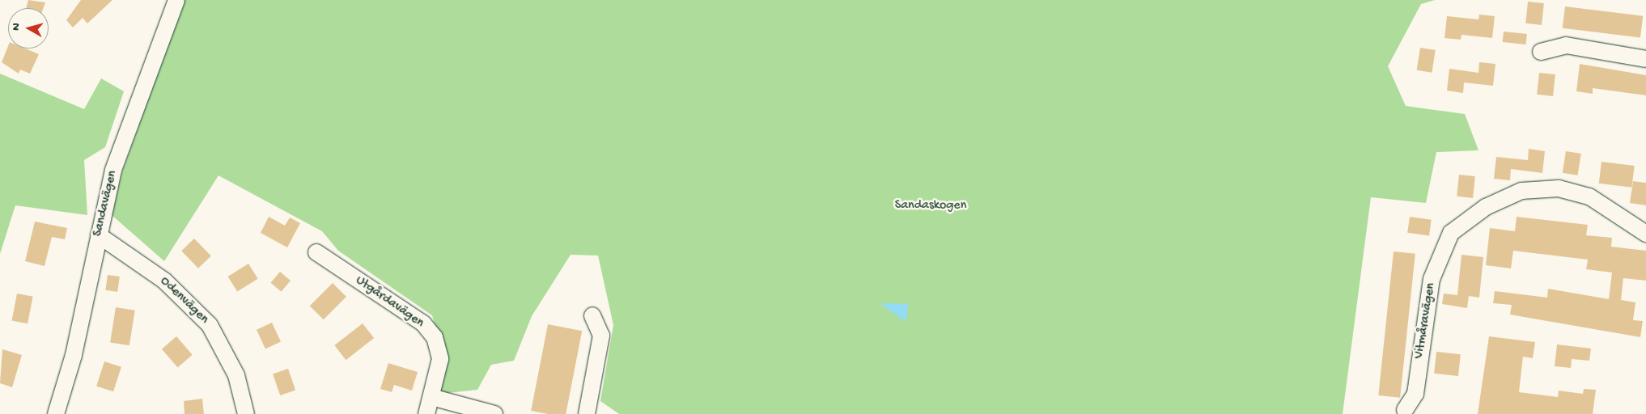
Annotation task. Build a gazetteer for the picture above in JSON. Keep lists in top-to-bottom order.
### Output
{
  "streets": {
    "street": [
      "Sandavägen",
      "Odenvägen",
      "Utgårdavägen",
      "Vitmåravägen"
    ]
  },
  "crossings": [
    ["Sandavägen", "Odenvägen"]
  ],
  "parks": ["Sandaskogen"],
  "north": "left"
}
